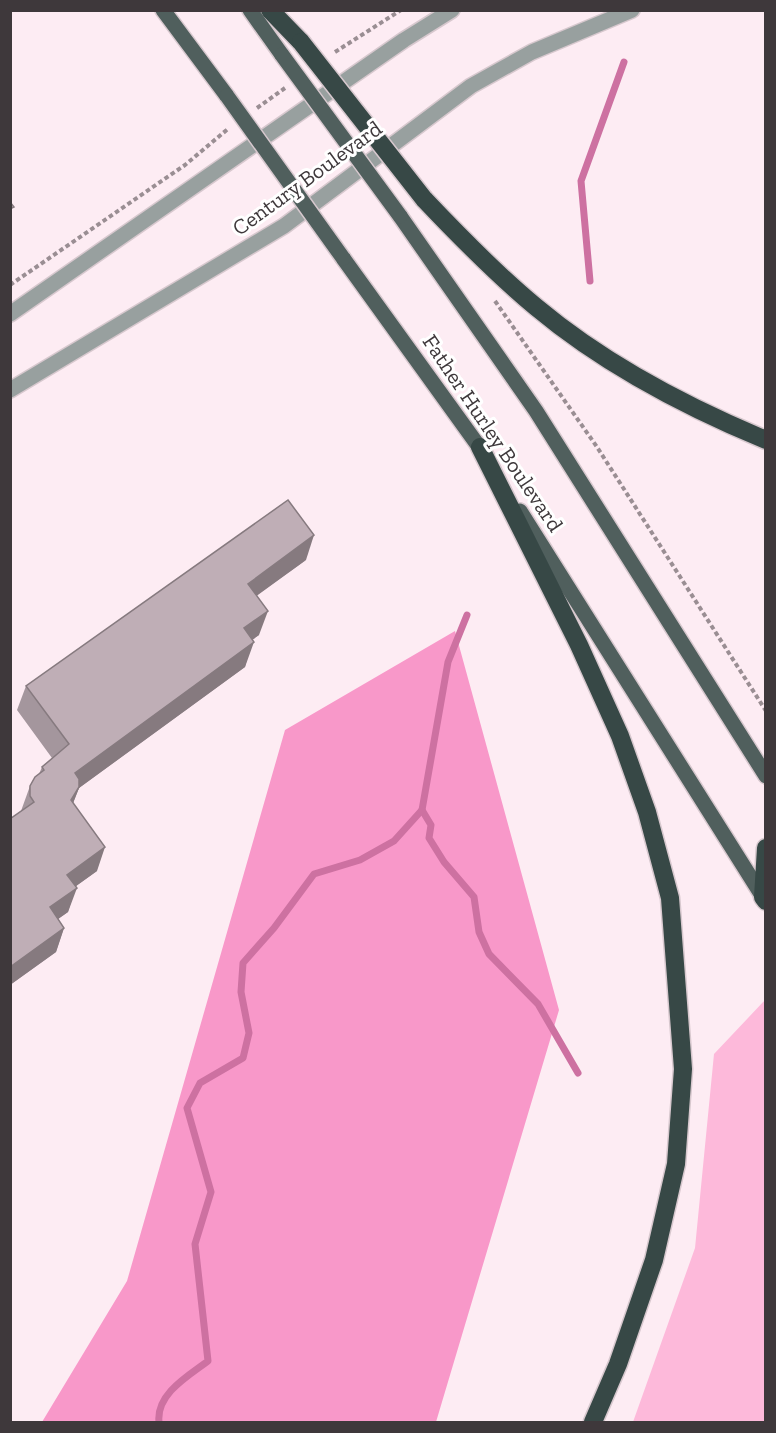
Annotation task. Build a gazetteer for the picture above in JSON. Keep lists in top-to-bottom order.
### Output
{
  "streets": {
    "main road": ["Father Hurley Boulevard"],
    "street": ["Century Boulevard"]
  }
}
